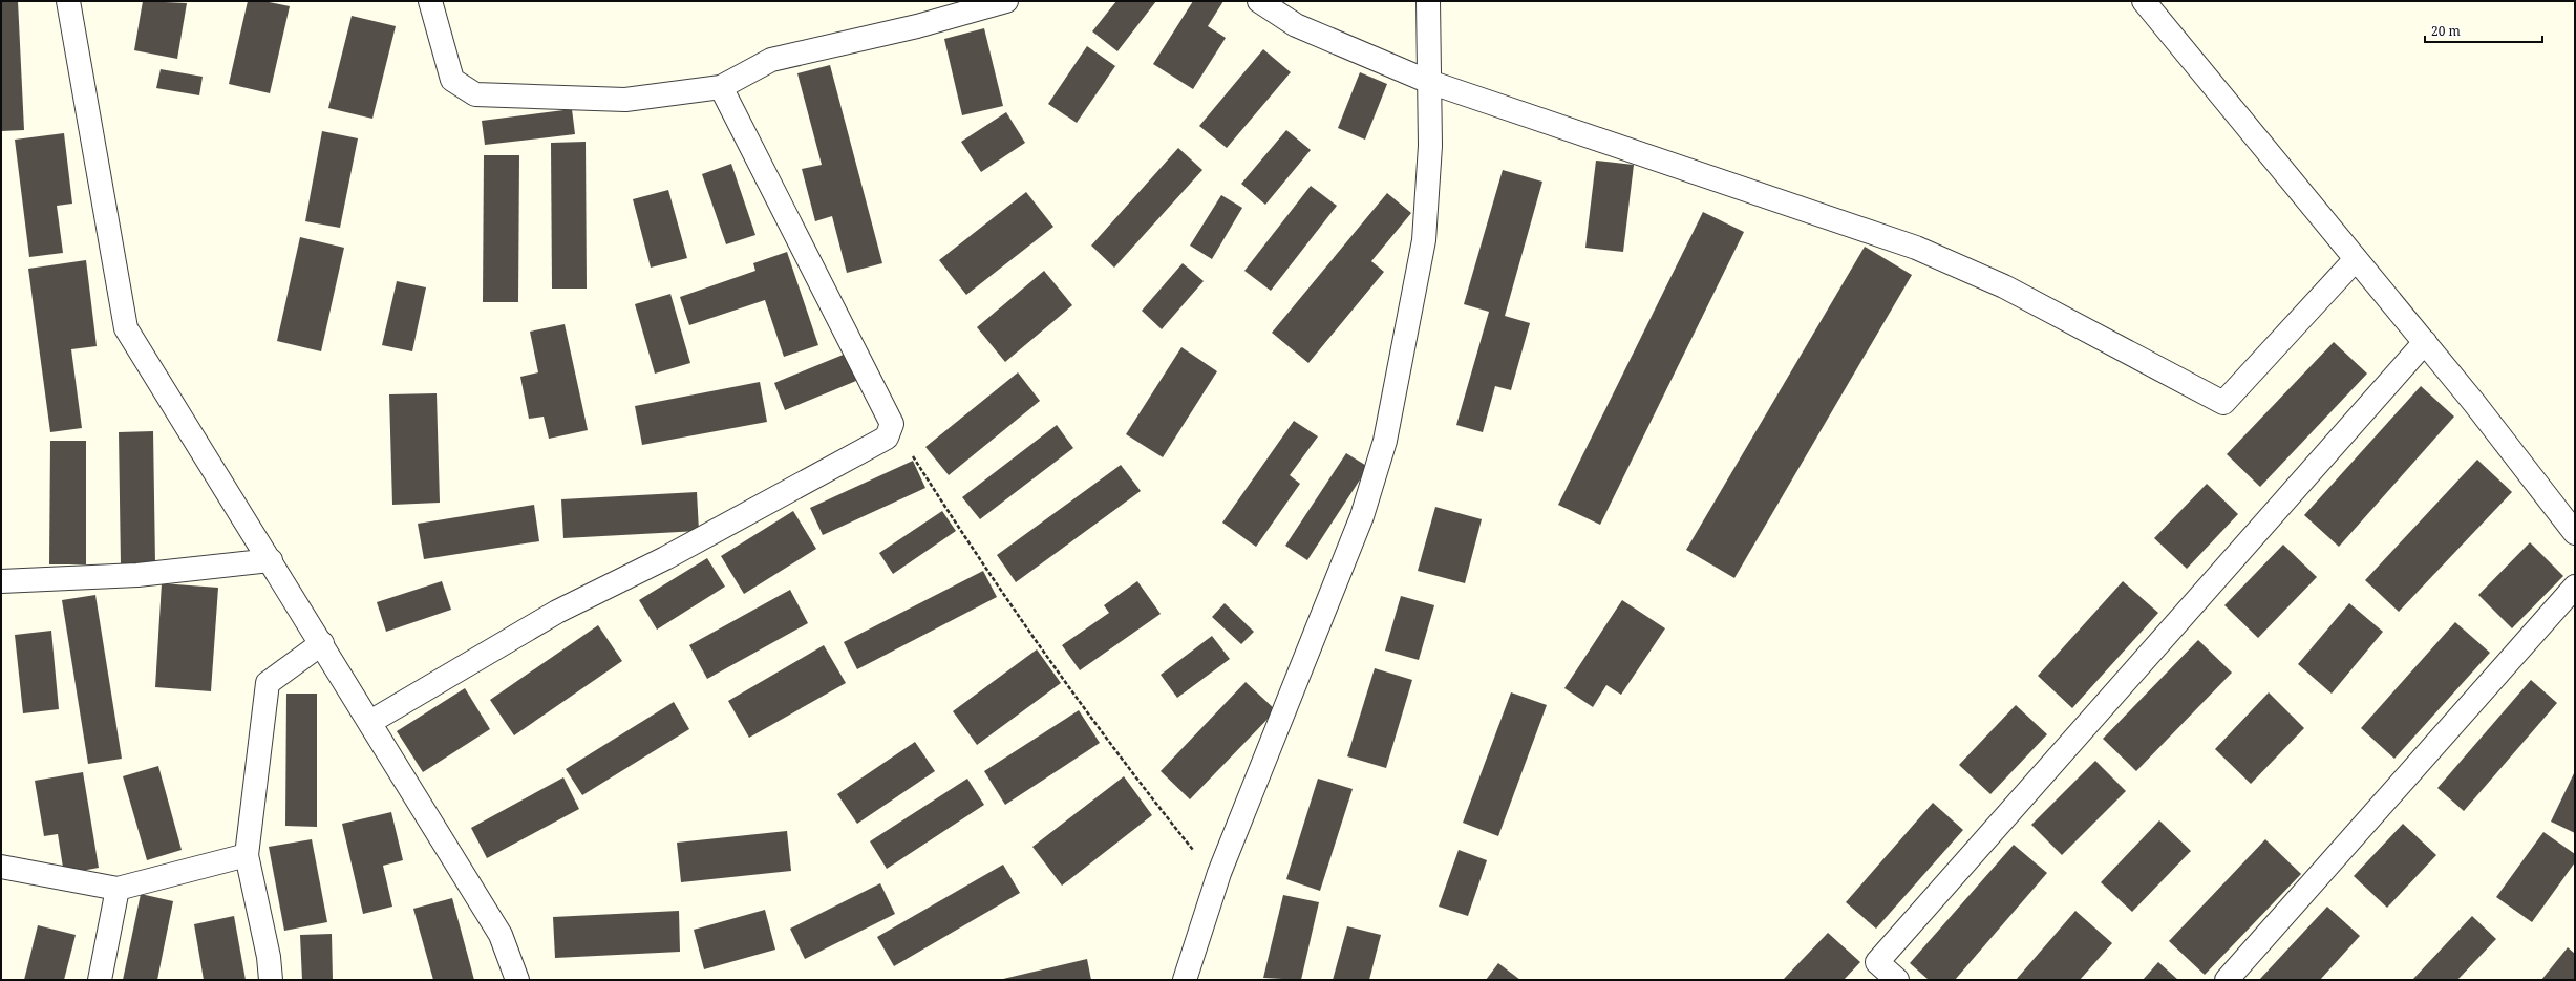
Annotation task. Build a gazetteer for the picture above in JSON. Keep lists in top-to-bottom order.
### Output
{
  "scale_bar": "20 m"
}
